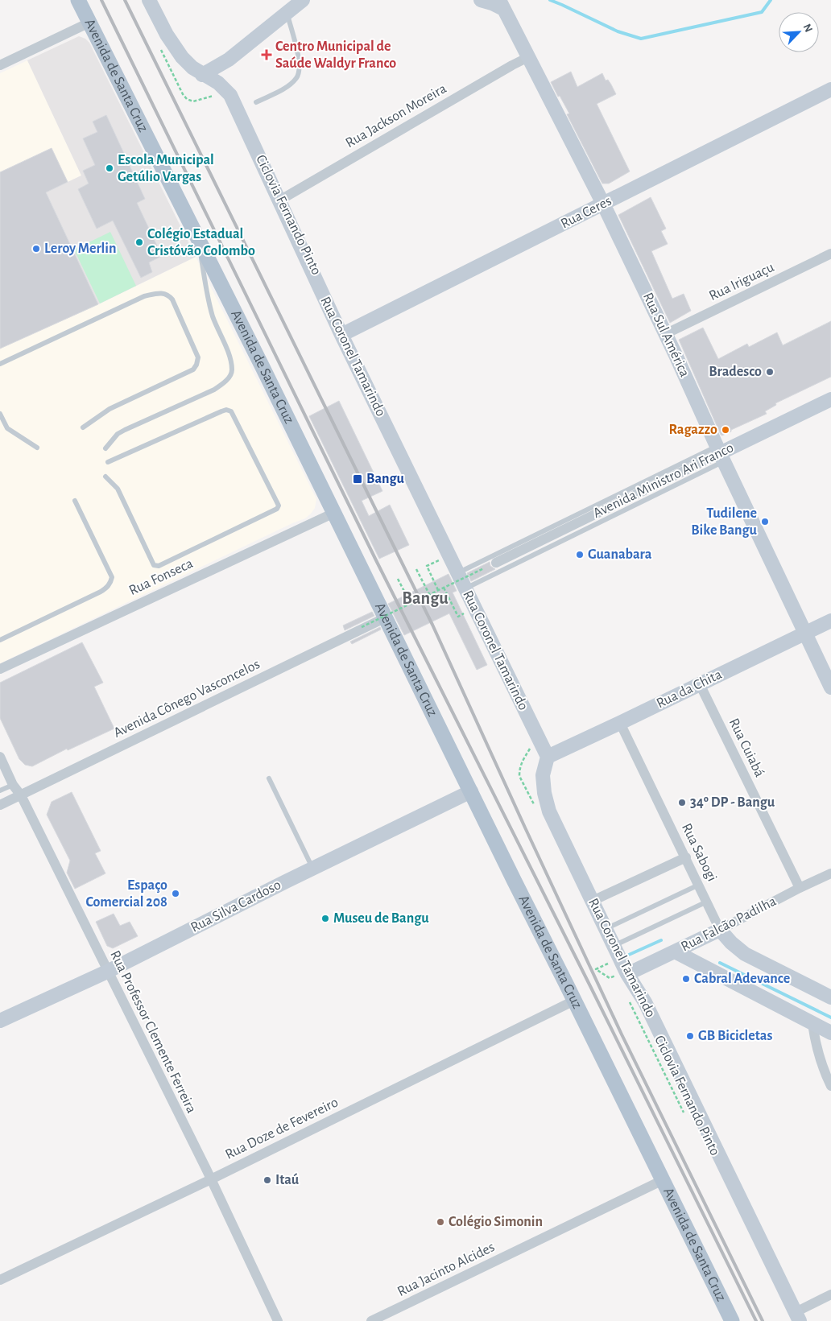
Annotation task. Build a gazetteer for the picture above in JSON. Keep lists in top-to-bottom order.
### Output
{
  "streets": {
    "main road": [
      "Avenida de Santa Cruz",
      "Rua Ceres",
      "Rua Sul América",
      "Rua Coronel Tamarindo",
      "Avenida Ministro Ari Franco",
      "Rua da Chita",
      "Rua Silva Cardoso",
      "Rua Falcão Padilha"
    ],
    "street": [
      "Rua Jackson Moreira",
      "Rua Iriguaçu",
      "Rua Fonseca",
      "Avenida Cônego Vasconcelos",
      "Rua Cuiabá",
      "Rua Sabogi",
      "Rua Professor Clemente Ferreira",
      "Rua Doze de Fevereiro",
      "Rua Jacinto Alcides"
    ],
    "path": ["Ciclovia Fernando Pinto"]
  },
  "crossings": [
    ["Avenida de Santa Cruz", "Rua Fonseca"],
    ["Avenida de Santa Cruz", "Avenida Cônego Vasconcelos"],
    ["Avenida de Santa Cruz", "Rua Silva Cardoso"],
    ["Avenida de Santa Cruz", "Rua Doze de Fevereiro"],
    ["Avenida de Santa Cruz", "Rua Jacinto Alcides"],
    ["Rua Jackson Moreira", "Rua Sul América"],
    ["Rua Jackson Moreira", "Rua Coronel Tamarindo"],
    ["Rua Ceres", "Rua Sul América"],
    ["Rua Ceres", "Rua Coronel Tamarindo"],
    ["Rua Iriguaçu", "Rua Sul América"],
    ["Rua Sul América", "Avenida Ministro Ari Franco"],
    ["Rua Sul América", "Rua da Chita"],
    ["Rua Coronel Tamarindo", "Rua da Chita"],
    ["Rua Coronel Tamarindo", "Rua Falcão Padilha"],
    ["Rua da Chita", "Rua Cuiabá"],
    ["Rua da Chita", "Rua Sabogi"],
    ["Avenida Cônego Vasconcelos", "Rua Professor Clemente Ferreira"],
    ["Rua Cuiabá", "Rua Falcão Padilha"],
    ["Rua Sabogi", "Rua Falcão Padilha"],
    ["Rua Silva Cardoso", "Rua Professor Clemente Ferreira"],
    ["Rua Professor Clemente Ferreira", "Rua Doze de Fevereiro"]
  ],
  "districts": ["Bangu"],
  "places": {
    "health": ["Centro Municipal de Saúde Waldyr Franco"],
    "other": [
      "Escola Municipal Getúlio Vargas",
      "Colégio Estadual Cristóvão Colombo",
      "Leroy Merlin",
      "Bradesco",
      "Ragazzo",
      "Tudilene Bike Bangu",
      "Guanabara",
      "34º DP - Bangu",
      "Espaço Comercial 208",
      "Museu de Bangu",
      "Cabral Adevance",
      "GB Bicicletas",
      "Itaú",
      "Colégio Simonin"
    ],
    "transit": ["Bangu"]
  },
  "north": "top right"
}
